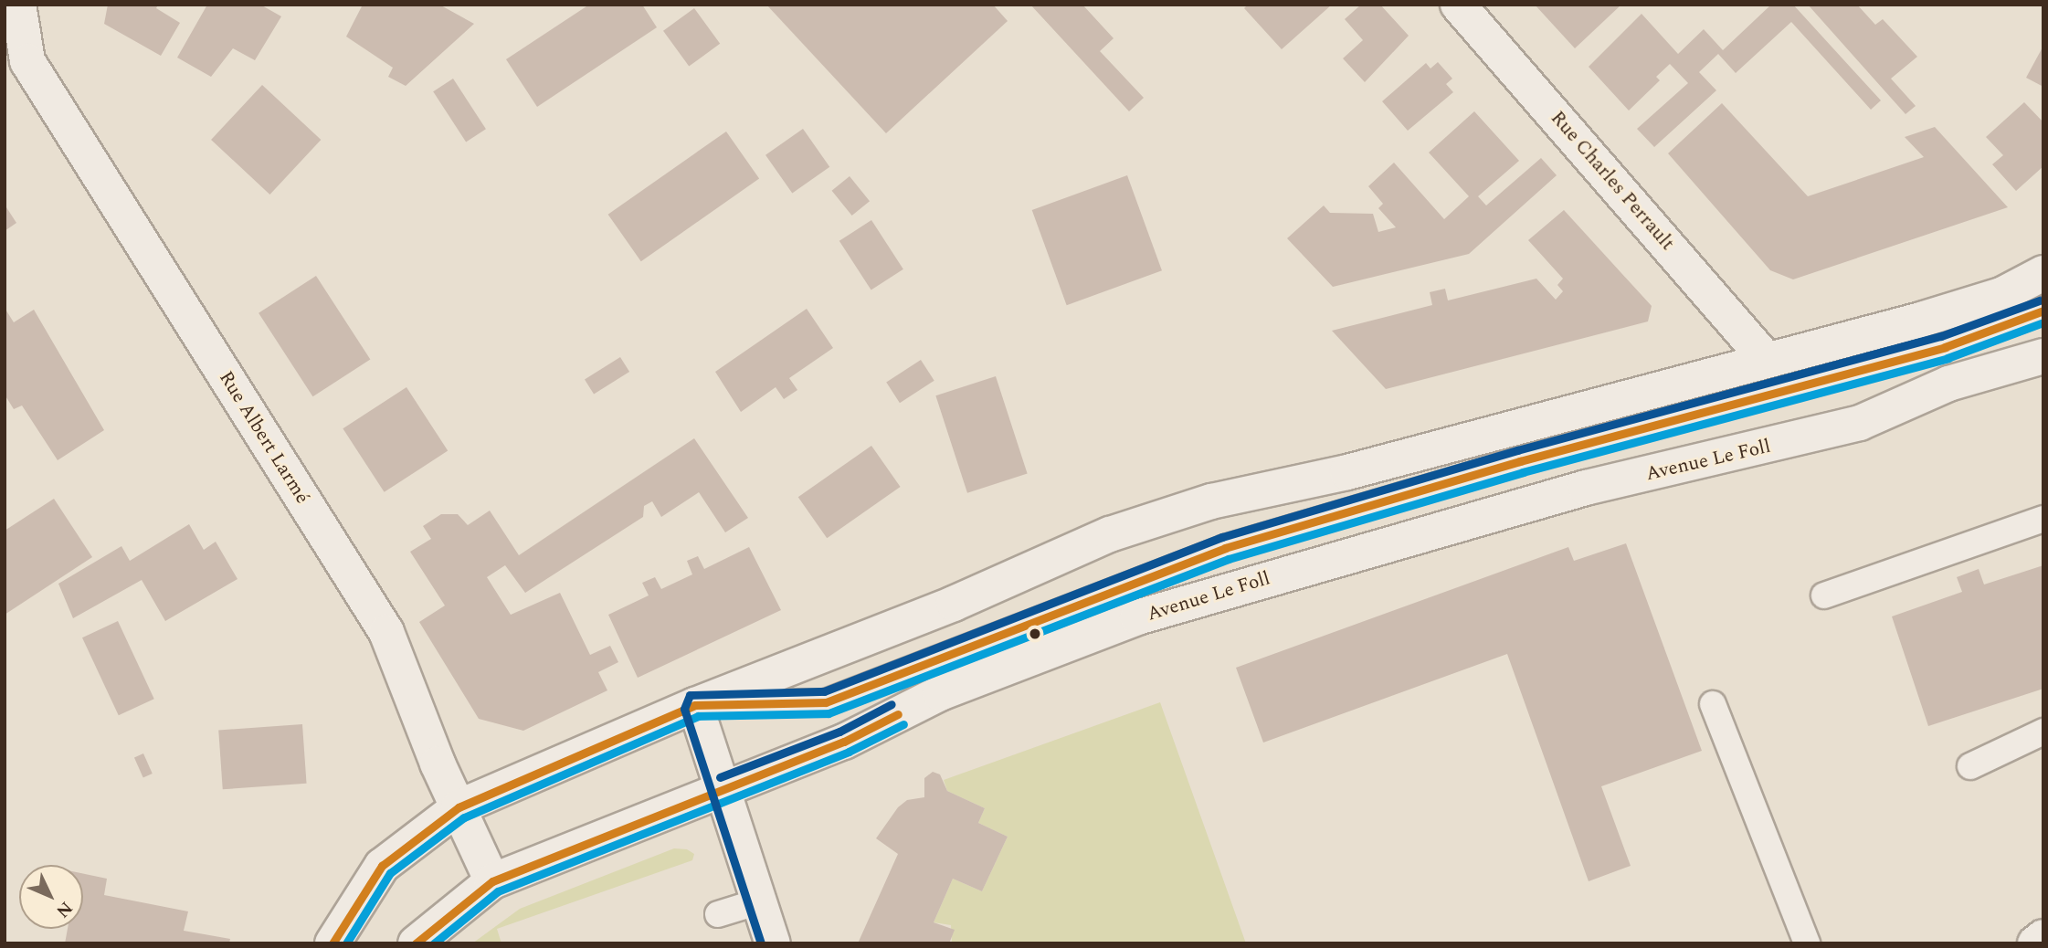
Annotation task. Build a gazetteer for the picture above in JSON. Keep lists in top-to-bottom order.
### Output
{
  "streets": {
    "main road": ["Rue Charles Perrault", "Rue Albert Larmé", "Avenue Le Foll"]
  },
  "crossings": [
    ["Rue Charles Perrault", "Avenue Le Foll"],
    ["Rue Albert Larmé", "Avenue Le Foll"]
  ],
  "north": "bottom right"
}
